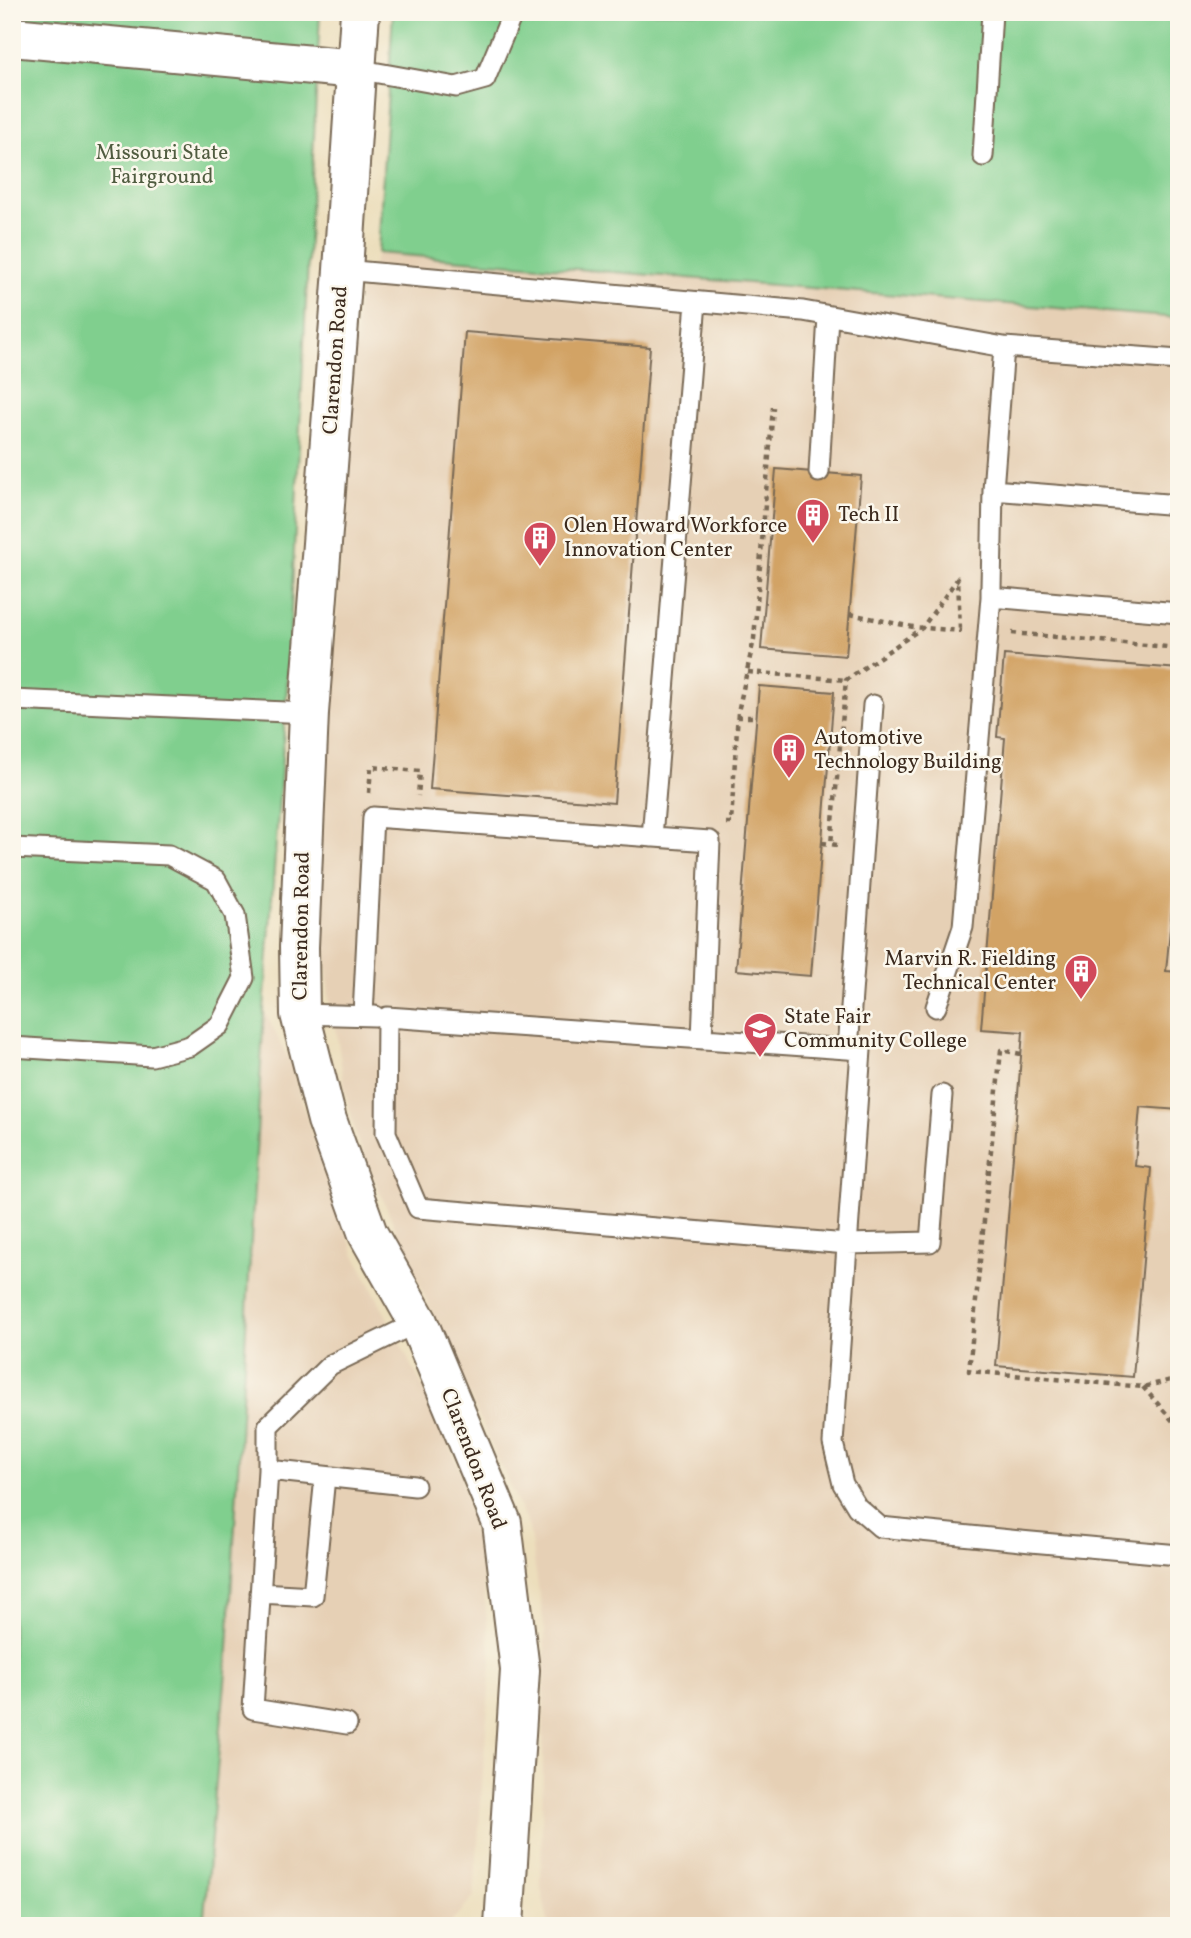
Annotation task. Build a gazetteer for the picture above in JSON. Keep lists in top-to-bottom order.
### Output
{
  "streets": {
    "street": ["Clarendon Road"]
  },
  "parks": ["Missouri State Fairground"],
  "places": {
    "building": [
      "Tech II",
      "Olen Howard Workforce Innovation Center",
      "Automotive Technology Building",
      "Marvin R. Fielding Technical Center"
    ],
    "school or university": ["State Fair Community College"]
  }
}
